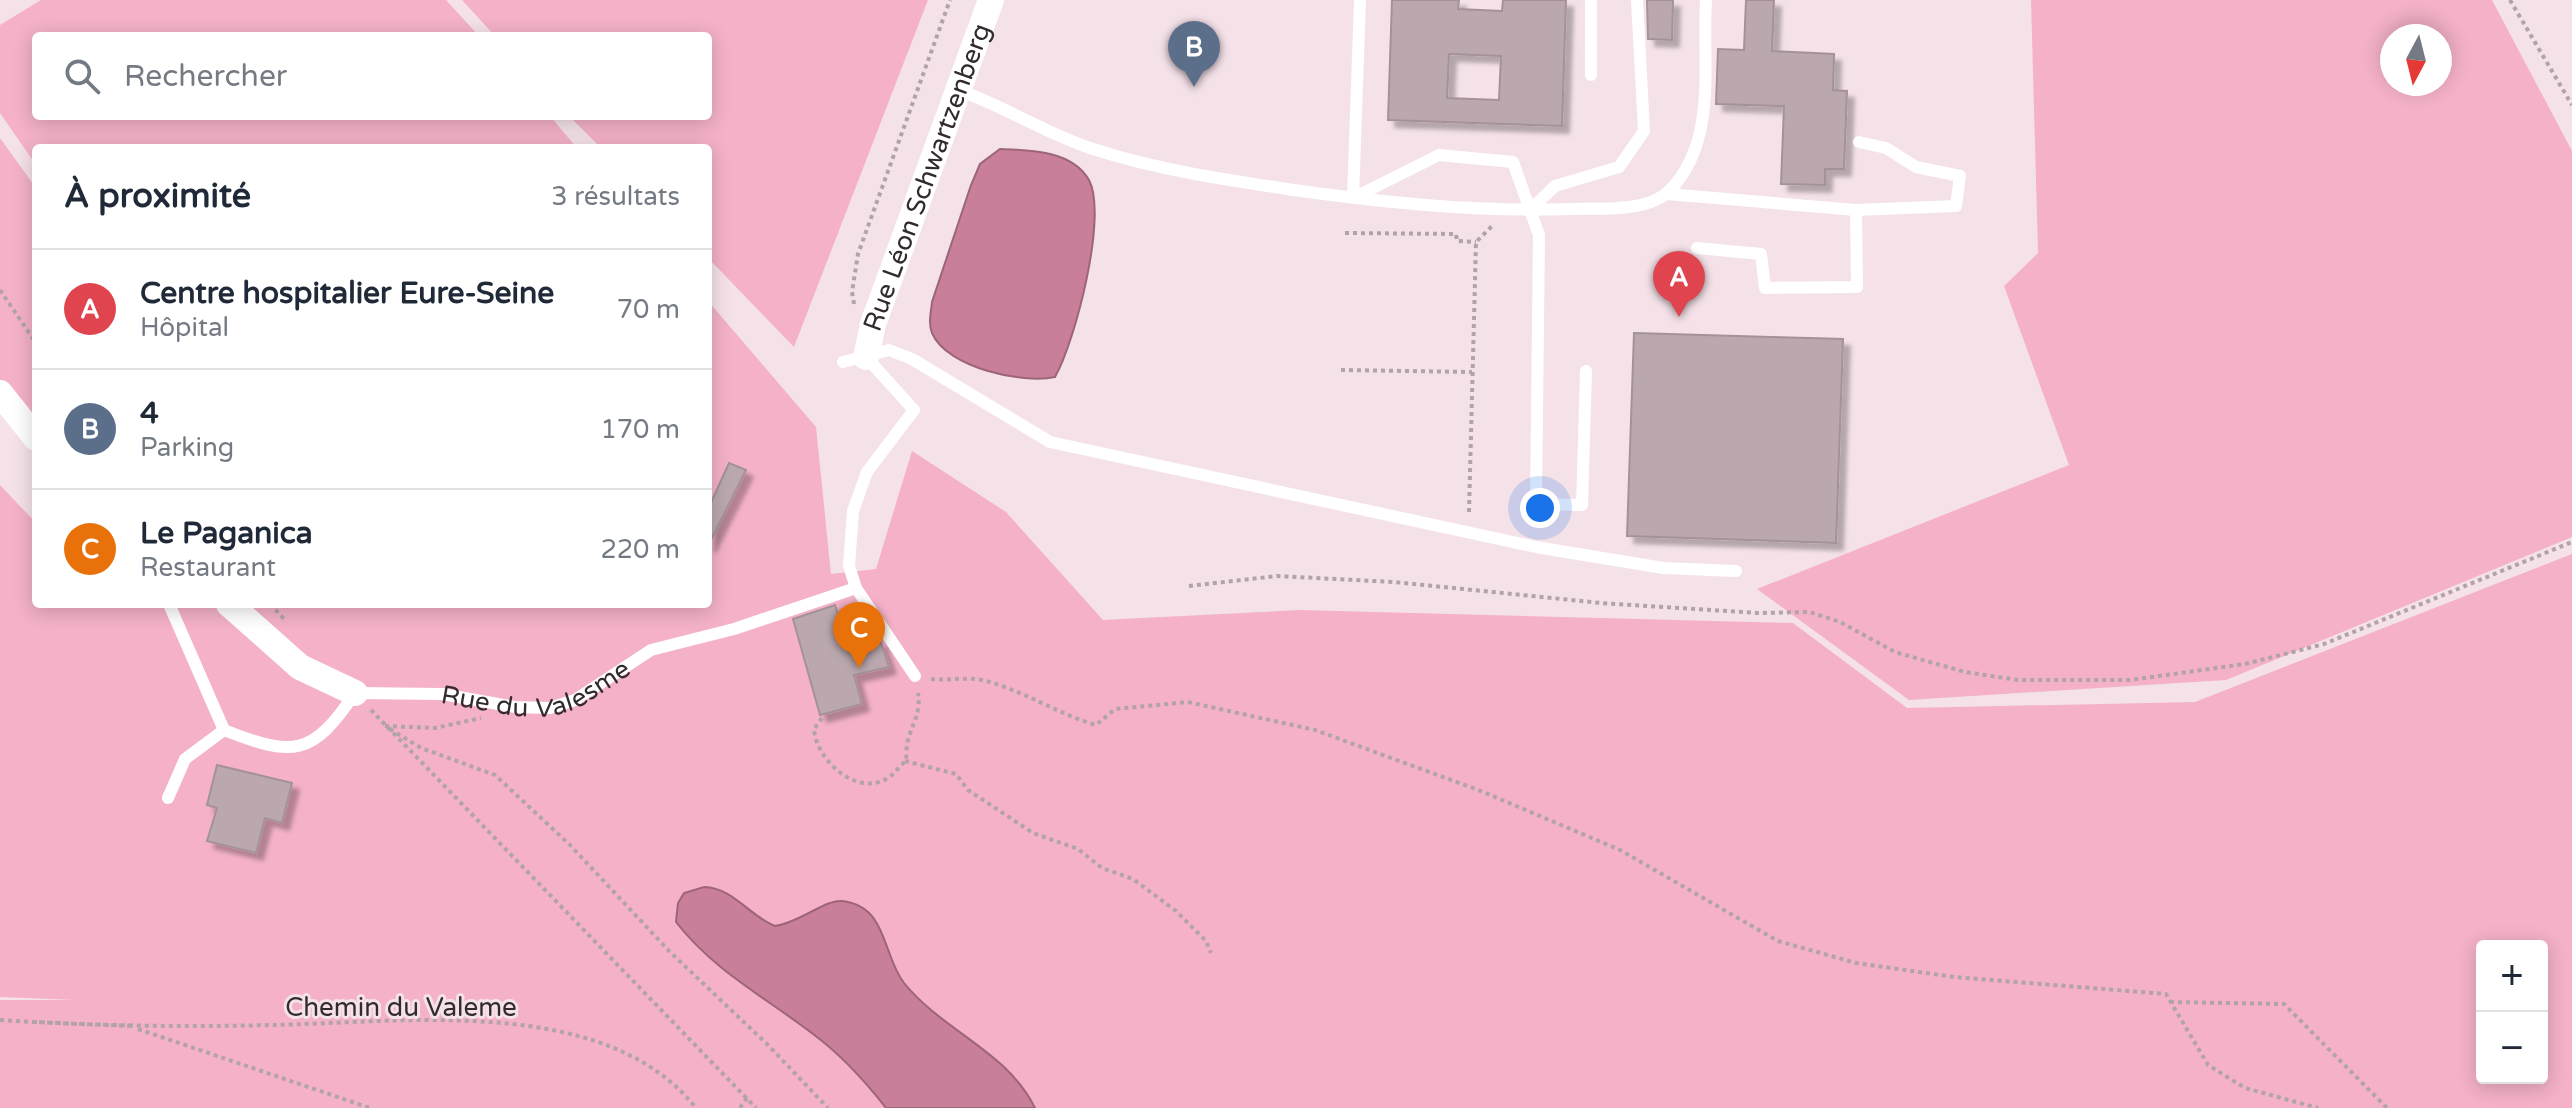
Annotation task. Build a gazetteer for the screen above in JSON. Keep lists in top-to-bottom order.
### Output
{
  "streets": {
    "street": ["Rue Léon Schwartzenberg", "Rue du Valesme"],
    "path": ["Chemin du Valeme"]
  },
  "north": "bottom",
  "page": {
    "pins": ["B", "A", "C"],
    "search": "Rechercher",
    "heading": ["À proximité", "3 résultats"],
    "list": [
      {
        "mark": "A",
        "name": "Centre hospitalier Eure-Seine",
        "note": "Hôpital",
        "value": "70 m"
      },
      {
        "mark": "B",
        "name": "4",
        "note": "Parking",
        "value": "170 m"
      },
      {
        "mark": "C",
        "name": "Le Paganica",
        "note": "Restaurant",
        "value": "220 m"
      }
    ],
    "map_buttons": ["+", "−"]
  }
}
